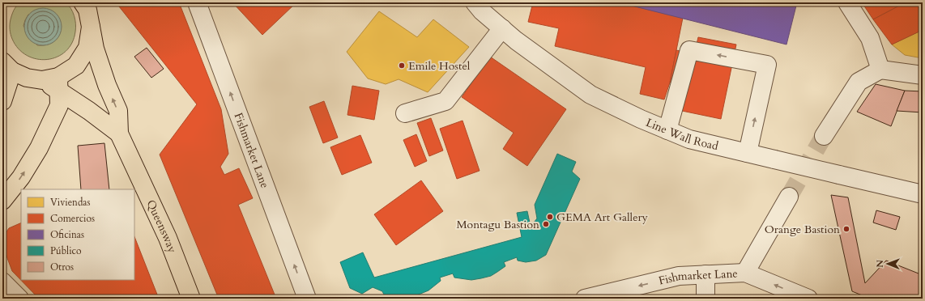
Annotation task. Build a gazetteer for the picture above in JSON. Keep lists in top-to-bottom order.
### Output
{
  "streets": {
    "main road": ["Queensway"],
    "street": ["Line Wall Road", "Fishmarket Lane"]
  },
  "one_way": ["Fishmarket Lane"],
  "places": [
    "Emile Hostel",
    "GEMA Art Gallery",
    "Montagu Bastion",
    "Orange Bastion"
  ],
  "legend": [
    "Viviendas",
    "Comercios",
    "Oficinas",
    "Público",
    "Otros"
  ],
  "north": "left"
}
